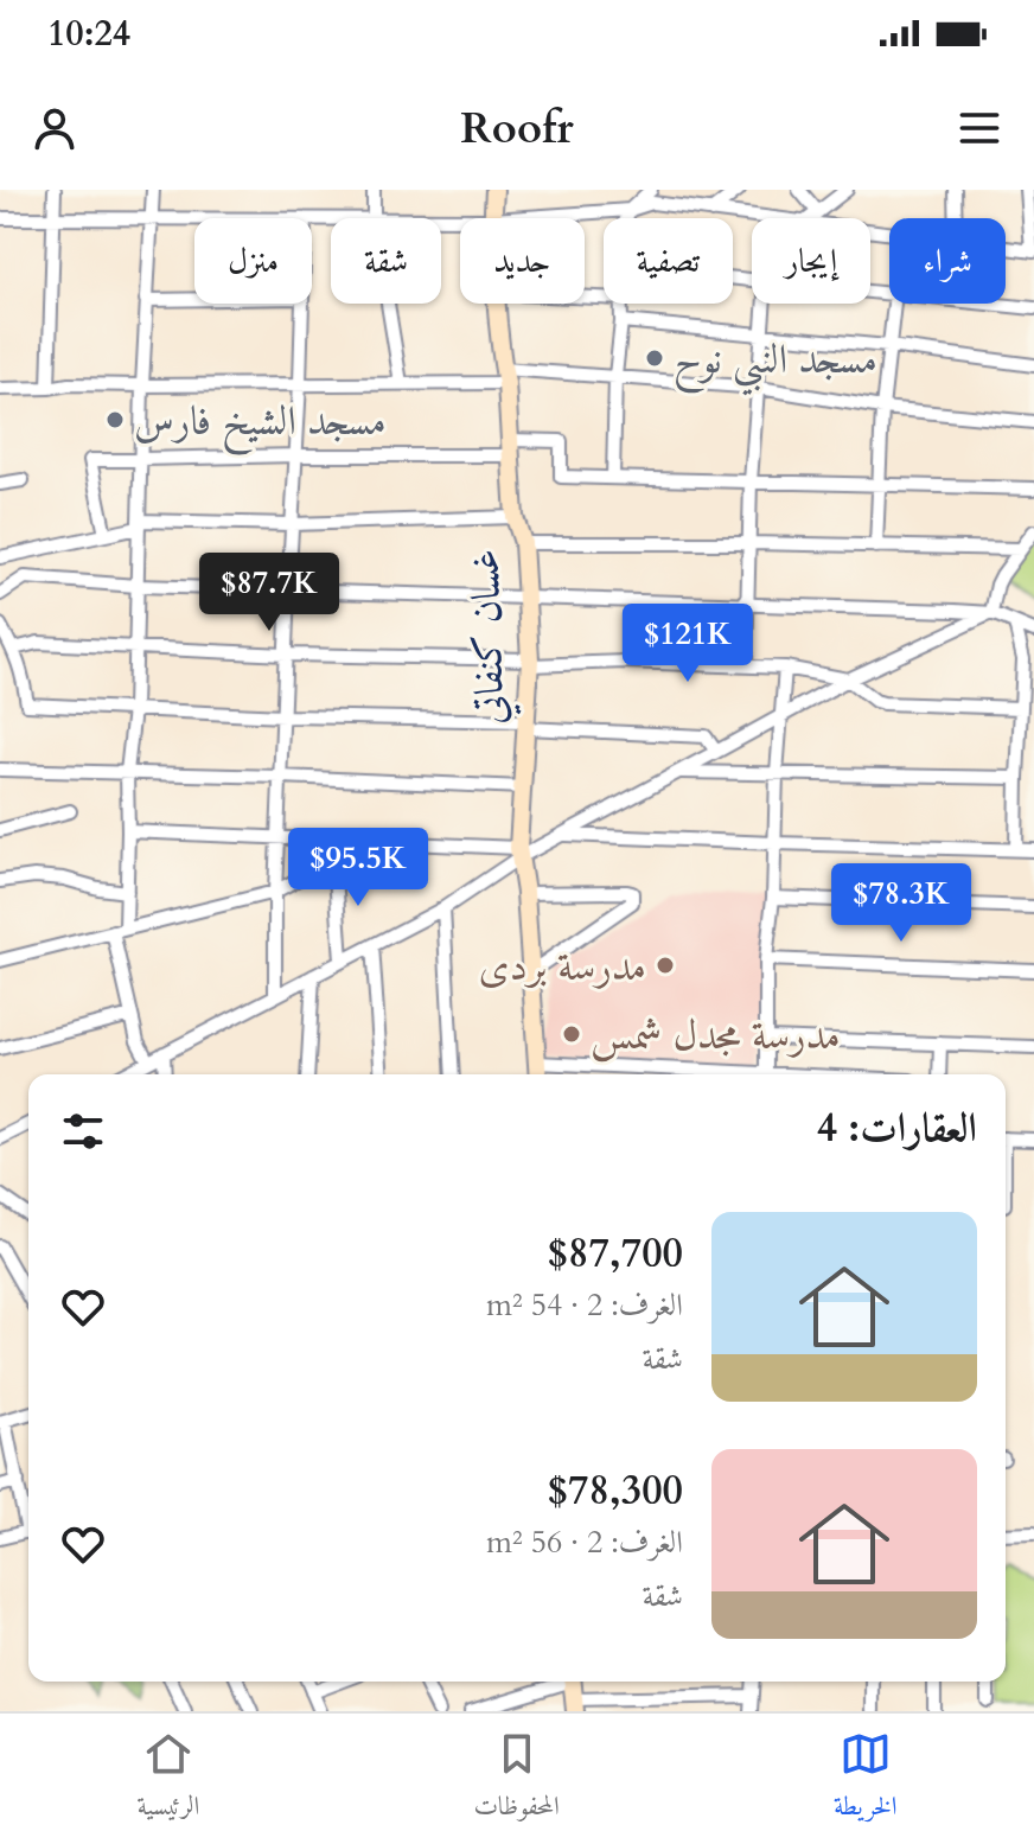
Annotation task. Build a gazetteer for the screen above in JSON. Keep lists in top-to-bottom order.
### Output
{
  "streets": {
    "street": ["غسان كنفاتي"]
  },
  "places": [
    "مسجد النبي نوح",
    "مسجد الشيخ فارس",
    "مدرسة بردى",
    "مدرسة مجدل شمس"
  ],
  "page": {
    "status": "10:24",
    "header": "Roofr",
    "chip": [
      "شراء",
      "إيجار",
      "تصفية",
      "جديد",
      "شقة",
      "منزل"
    ],
    "price": [
      "$87.7K",
      "$121K",
      "$95.5K",
      "$78.3K"
    ],
    "heading": "العقارات: 4",
    "list": [
      {
        "name": "$87,700",
        "note": "الغرف: 2 · 54 m² · شقة"
      },
      {
        "name": "$78,300",
        "note": "الغرف: 2 · 56 m² · شقة"
      }
    ],
    "tabs": ["الخريطة", "المحفوظات", "الرئيسية"]
  }
}
